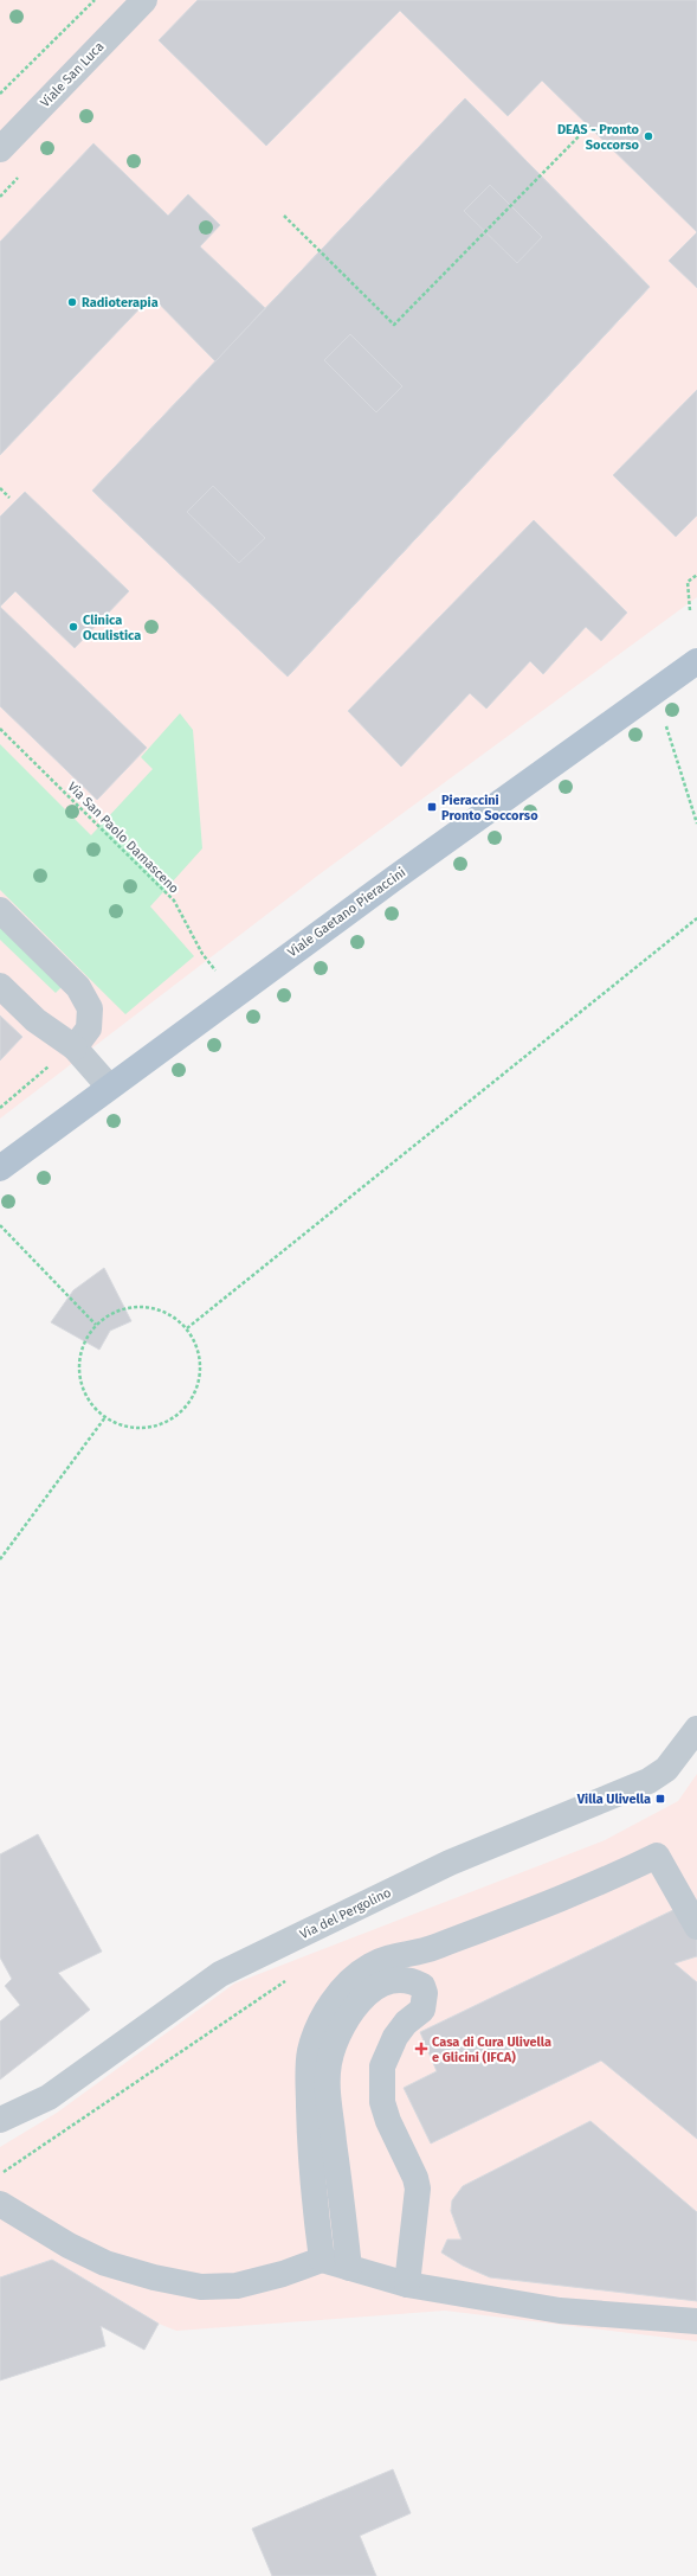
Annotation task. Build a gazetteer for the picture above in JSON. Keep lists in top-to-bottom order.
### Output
{
  "streets": {
    "main road": ["Viale Gaetano Pieraccini"],
    "street": ["Viale San Luca", "Via del Pergolino"],
    "path": ["Via San Paolo Damasceno"]
  },
  "crossings": [
    ["Via San Paolo Damasceno", "Viale Gaetano Pieraccini"]
  ],
  "places": {
    "other": ["DEAS - Pronto Soccorso", "Radioterapia", "Clinica Oculistica"],
    "transit": ["Pieraccini Pronto Soccorso", "Villa Ulivella"],
    "health": ["Casa di Cura Ulivella e Glicini (IFCA)"]
  }
}
